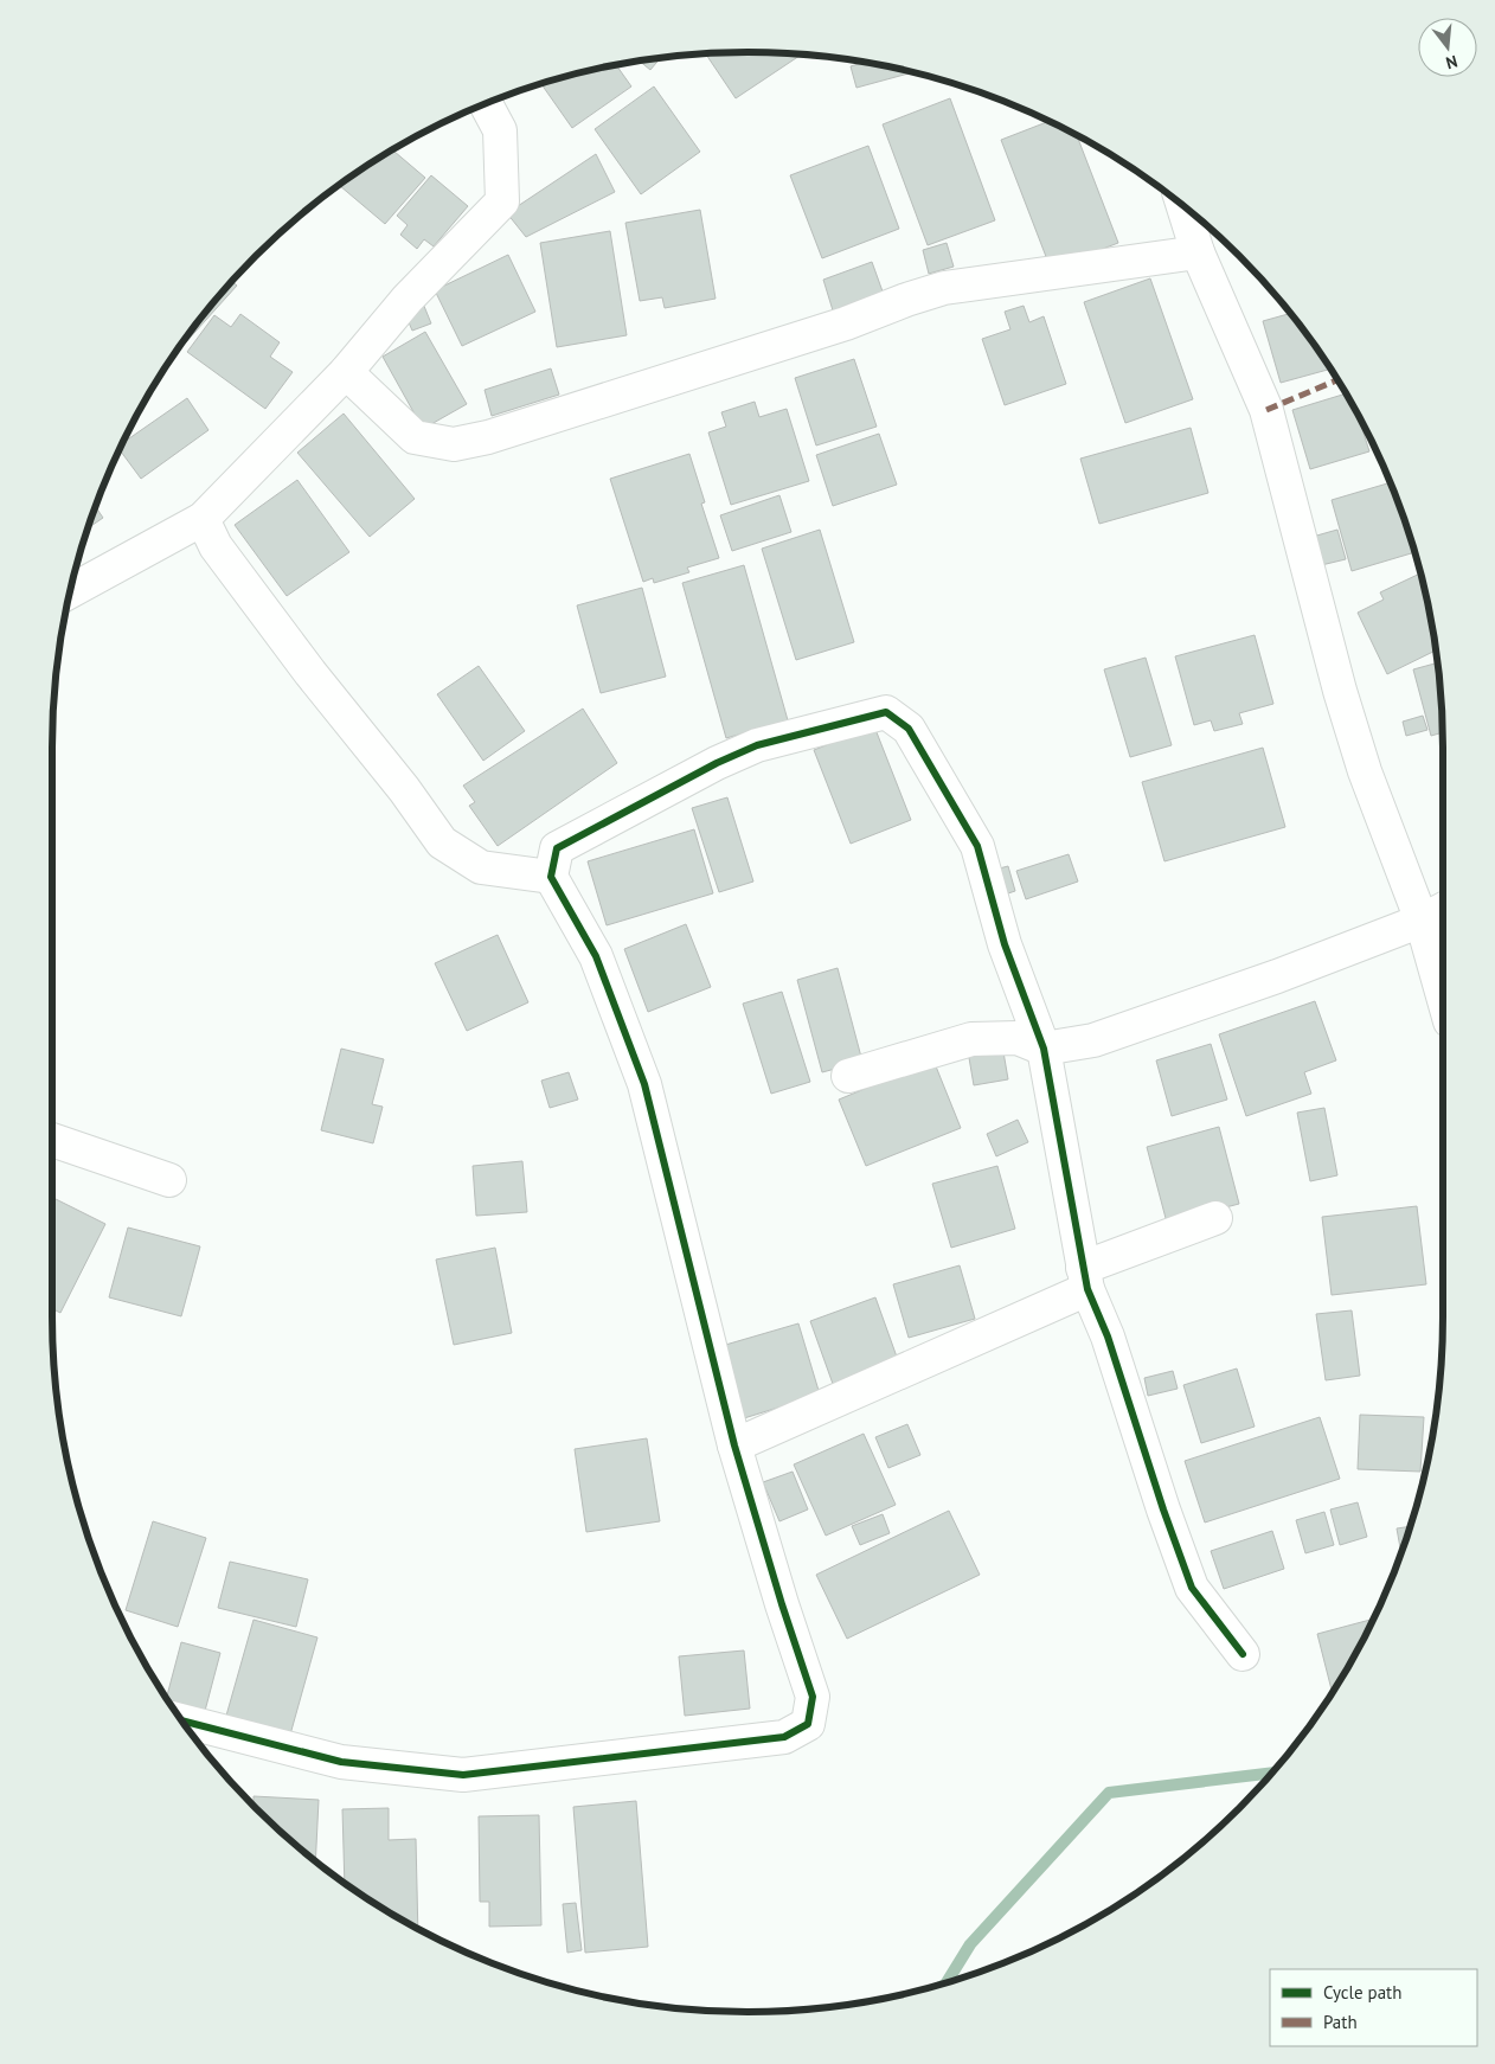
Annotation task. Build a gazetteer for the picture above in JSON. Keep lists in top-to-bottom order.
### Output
{
  "legend": ["Cycle path", "Path"],
  "north": "bottom"
}
